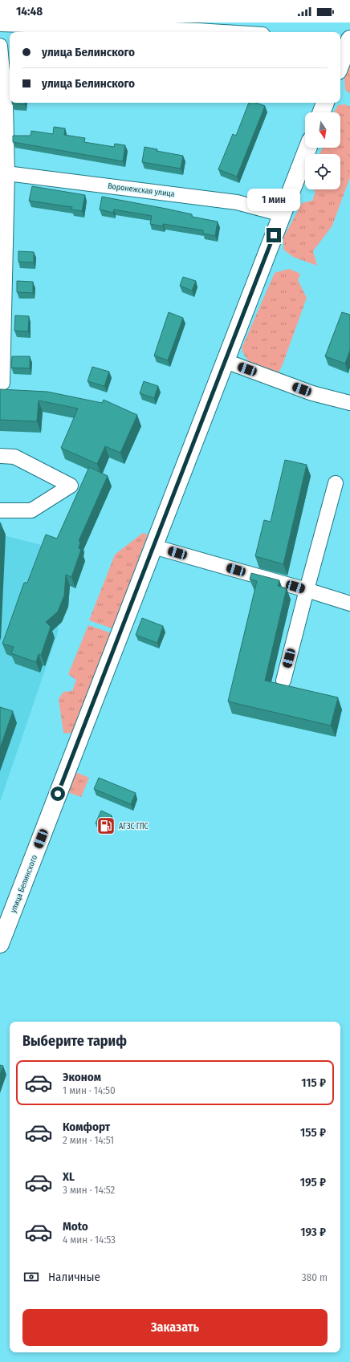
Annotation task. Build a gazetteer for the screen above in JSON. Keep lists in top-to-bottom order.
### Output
{
  "streets": {
    "main road": ["улица Белинского"],
    "street": ["Воронежская улица"]
  },
  "crossings": [
    ["Воронежская улица", "улица Белинского"]
  ],
  "places": {
    "fuel station": ["АГЗС ГЛС"]
  },
  "north": "bottom",
  "page": {
    "status": "14:48",
    "banner": ["улица Белинского", "улица Белинского"],
    "bubble": "1 мин",
    "heading": "Выберите тариф",
    "list": [
      {
        "name": "Эконом",
        "note": "1 мин · 14:50",
        "value": "115 ₽"
      },
      {
        "name": "Комфорт",
        "note": "2 мин · 14:51",
        "value": "155 ₽"
      },
      {
        "name": "XL",
        "note": "3 мин · 14:52",
        "value": "195 ₽"
      },
      {
        "name": "Moto",
        "note": "4 мин · 14:53",
        "value": "193 ₽"
      }
    ],
    "pay": ["Наличные", "380 m"],
    "buttons": "Заказать"
  }
}
